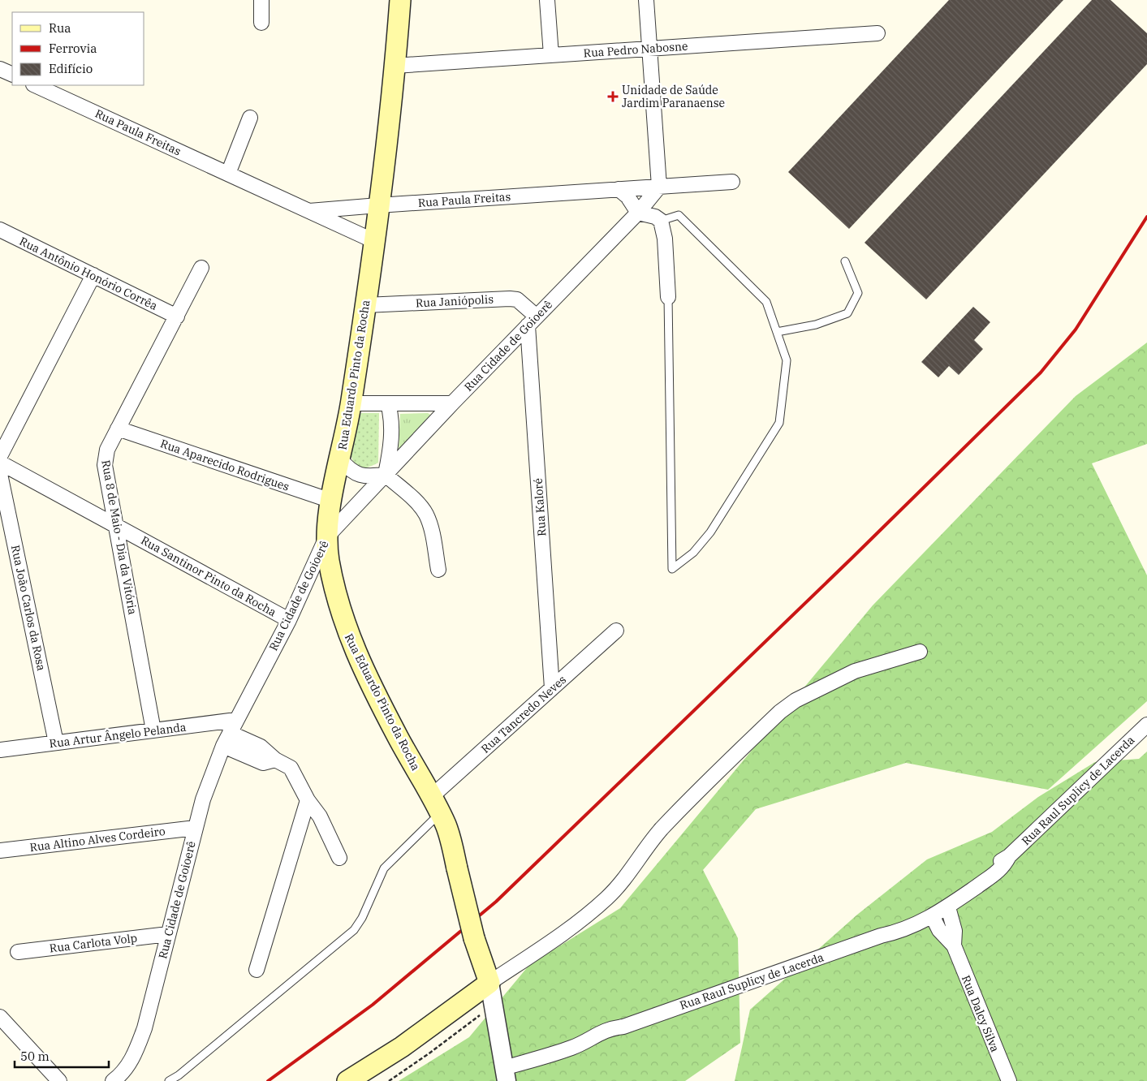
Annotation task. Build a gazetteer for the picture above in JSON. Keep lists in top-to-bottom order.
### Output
{
  "streets": {
    "main road": ["Rua Eduardo Pinto da Rocha"],
    "street": [
      "Rua Pedro Nabosne",
      "Rua Paula Freitas",
      "Rua Antônio Honório Corrêa",
      "Rua Janiópolis",
      "Rua Cidade de Goioerê",
      "Rua Aparecido Rodrigues",
      "Rua Kaloré",
      "Rua 8 de Maio - Dia da Vitória",
      "Rua Santinor Pinto da Rocha",
      "Rua João Carlos da Rosa",
      "Rua Tancredo Neves",
      "Rua Artur Ângelo Pelanda",
      "Rua Raul Suplicy de Lacerda",
      "Rua Altino Alves Cordeiro",
      "Rua Carlota Volp",
      "Rua Dalcy Silva"
    ]
  },
  "crossings": [
    ["Rua Pedro Nabosne", "Rua Eduardo Pinto da Rocha"],
    ["Rua Paula Freitas", "Rua Cidade de Goioerê"],
    ["Rua Paula Freitas", "Rua Eduardo Pinto da Rocha"],
    ["Rua Antônio Honório Corrêa", "Rua 8 de Maio - Dia da Vitória"],
    ["Rua Janiópolis", "Rua Cidade de Goioerê"],
    ["Rua Janiópolis", "Rua Eduardo Pinto da Rocha"],
    ["Rua Janiópolis", "Rua Kaloré"],
    ["Rua Cidade de Goioerê", "Rua Eduardo Pinto da Rocha"],
    ["Rua Cidade de Goioerê", "Rua Kaloré"],
    ["Rua Cidade de Goioerê", "Rua Santinor Pinto da Rocha"],
    ["Rua Cidade de Goioerê", "Rua Artur Ângelo Pelanda"],
    ["Rua Cidade de Goioerê", "Rua Altino Alves Cordeiro"],
    ["Rua Cidade de Goioerê", "Rua Carlota Volp"],
    ["Rua Eduardo Pinto da Rocha", "Rua Aparecido Rodrigues"],
    ["Rua Eduardo Pinto da Rocha", "Rua Tancredo Neves"],
    ["Rua Aparecido Rodrigues", "Rua 8 de Maio - Dia da Vitória"],
    ["Rua Kaloré", "Rua Tancredo Neves"],
    ["Rua 8 de Maio - Dia da Vitória", "Rua Santinor Pinto da Rocha"],
    ["Rua 8 de Maio - Dia da Vitória", "Rua Artur Ângelo Pelanda"],
    ["Rua João Carlos da Rosa", "Rua Artur Ângelo Pelanda"],
    ["Rua Raul Suplicy de Lacerda", "Rua Dalcy Silva"]
  ],
  "places": {
    "health": ["Unidade de Saúde Jardim Paranaense"]
  },
  "legend": ["Rua", "Ferrovia", "Edifício"],
  "scale_bar": "50 m"
}
